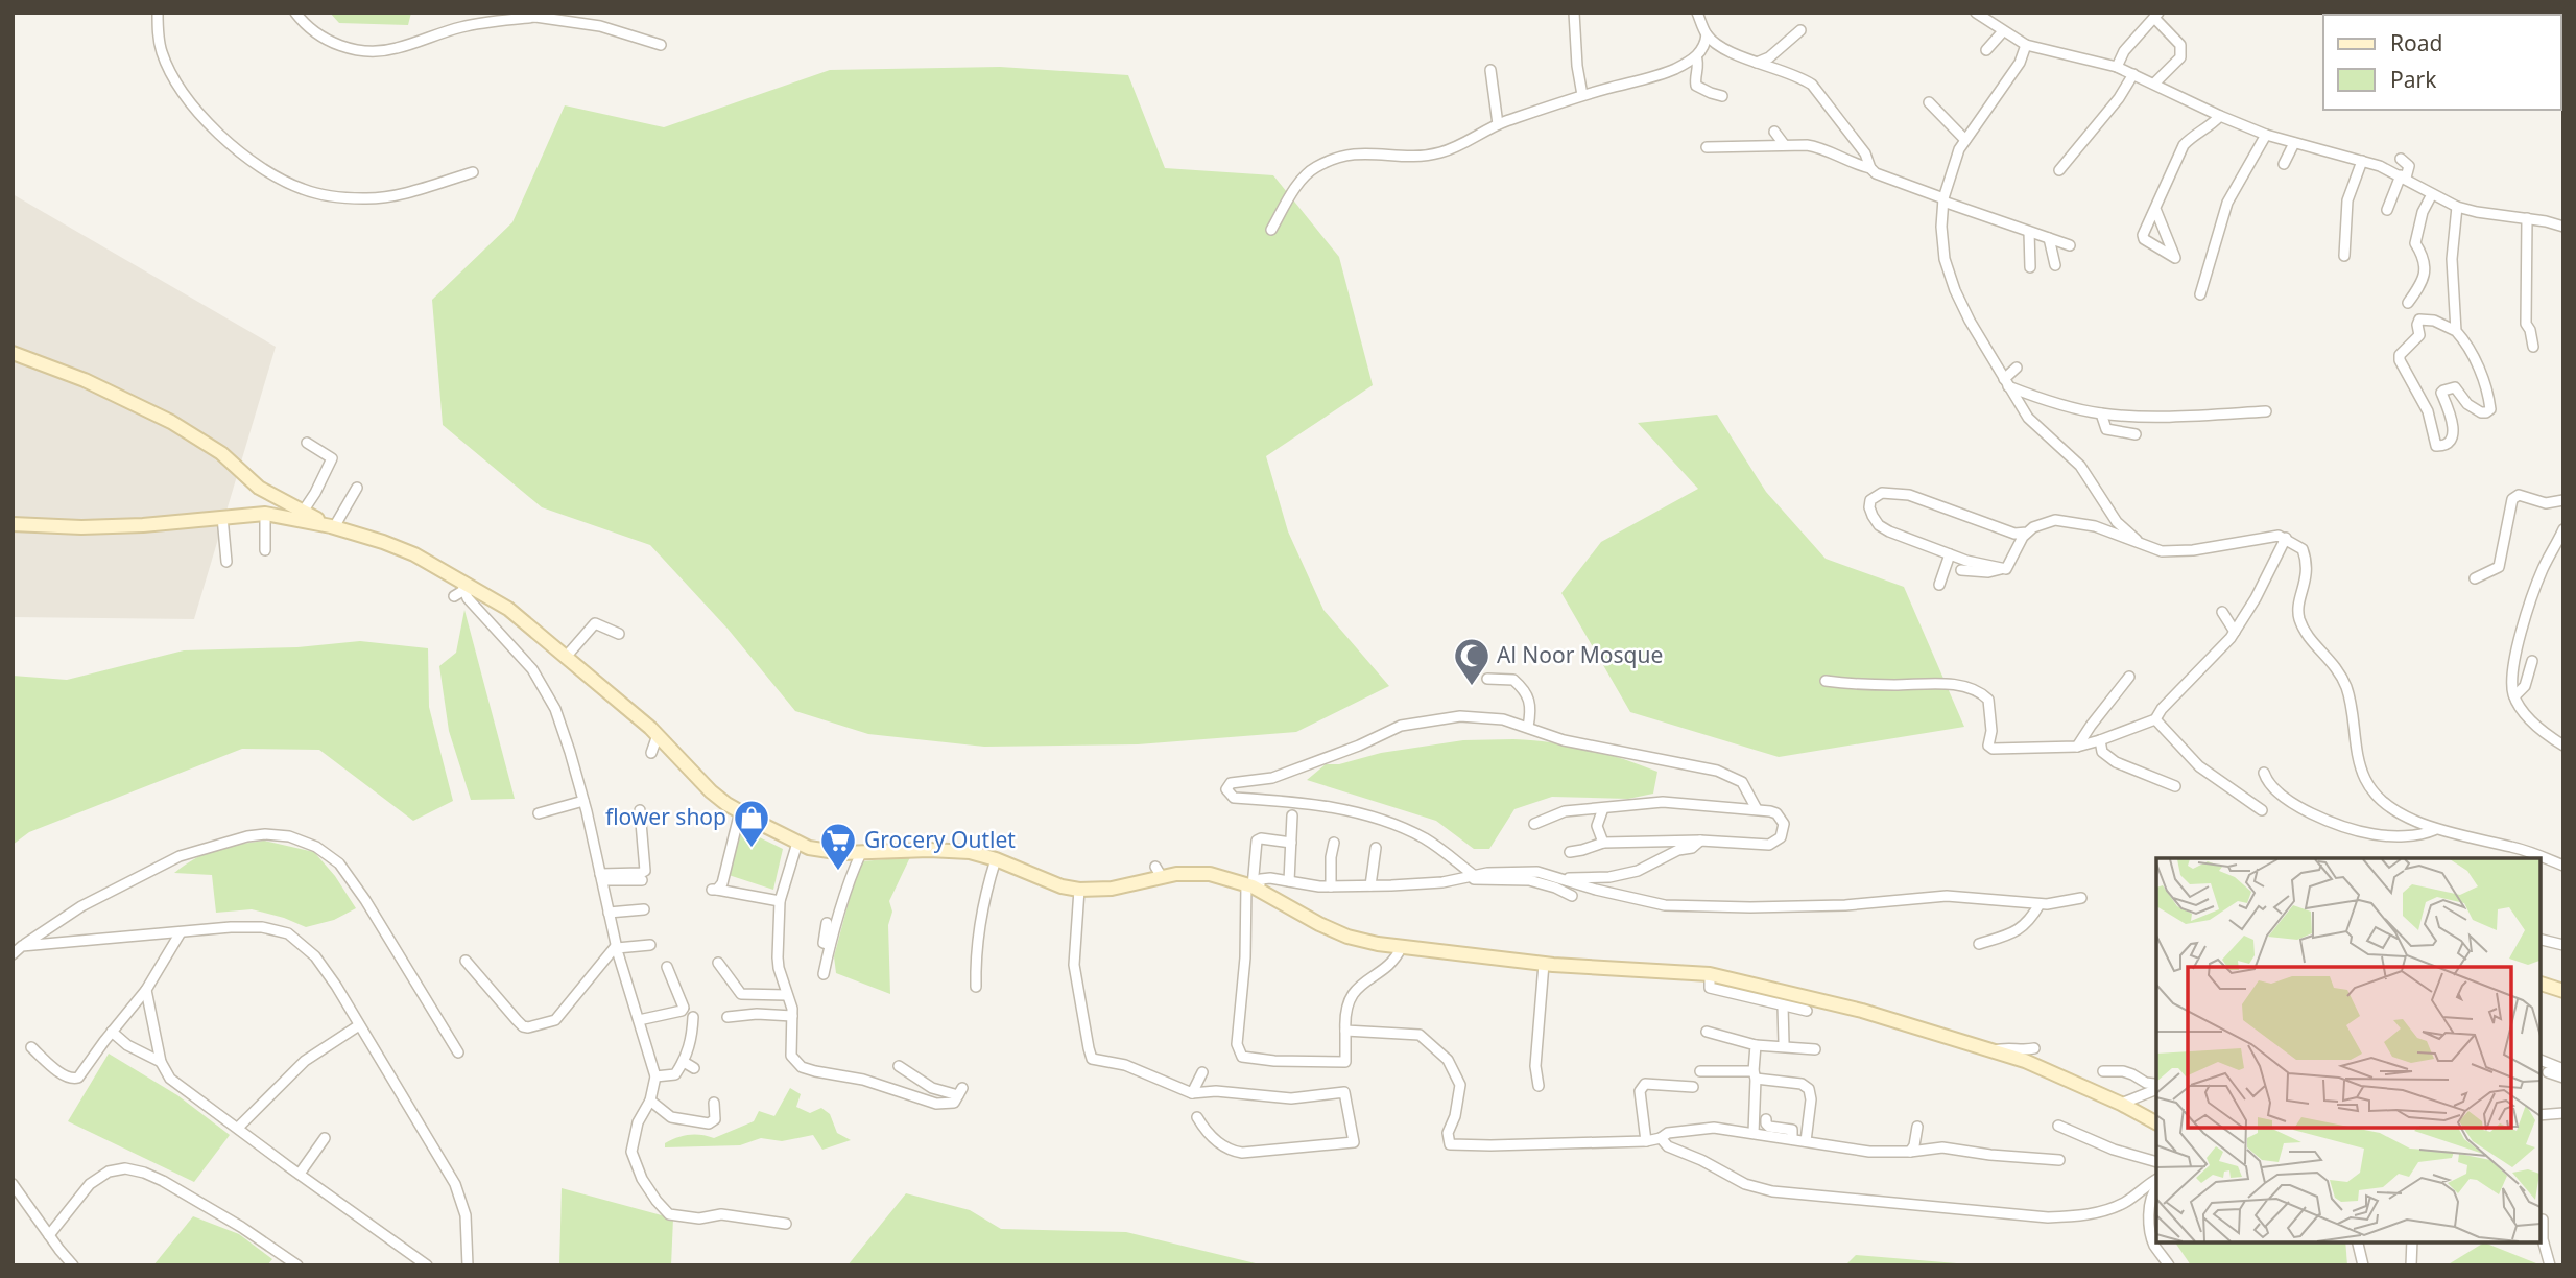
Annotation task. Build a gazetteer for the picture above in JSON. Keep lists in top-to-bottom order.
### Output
{
  "places": {
    "mosque": ["Al Noor Mosque"],
    "shop": ["flower shop"],
    "supermarket": ["Grocery Outlet"]
  },
  "legend": ["Road", "Park"]
}
